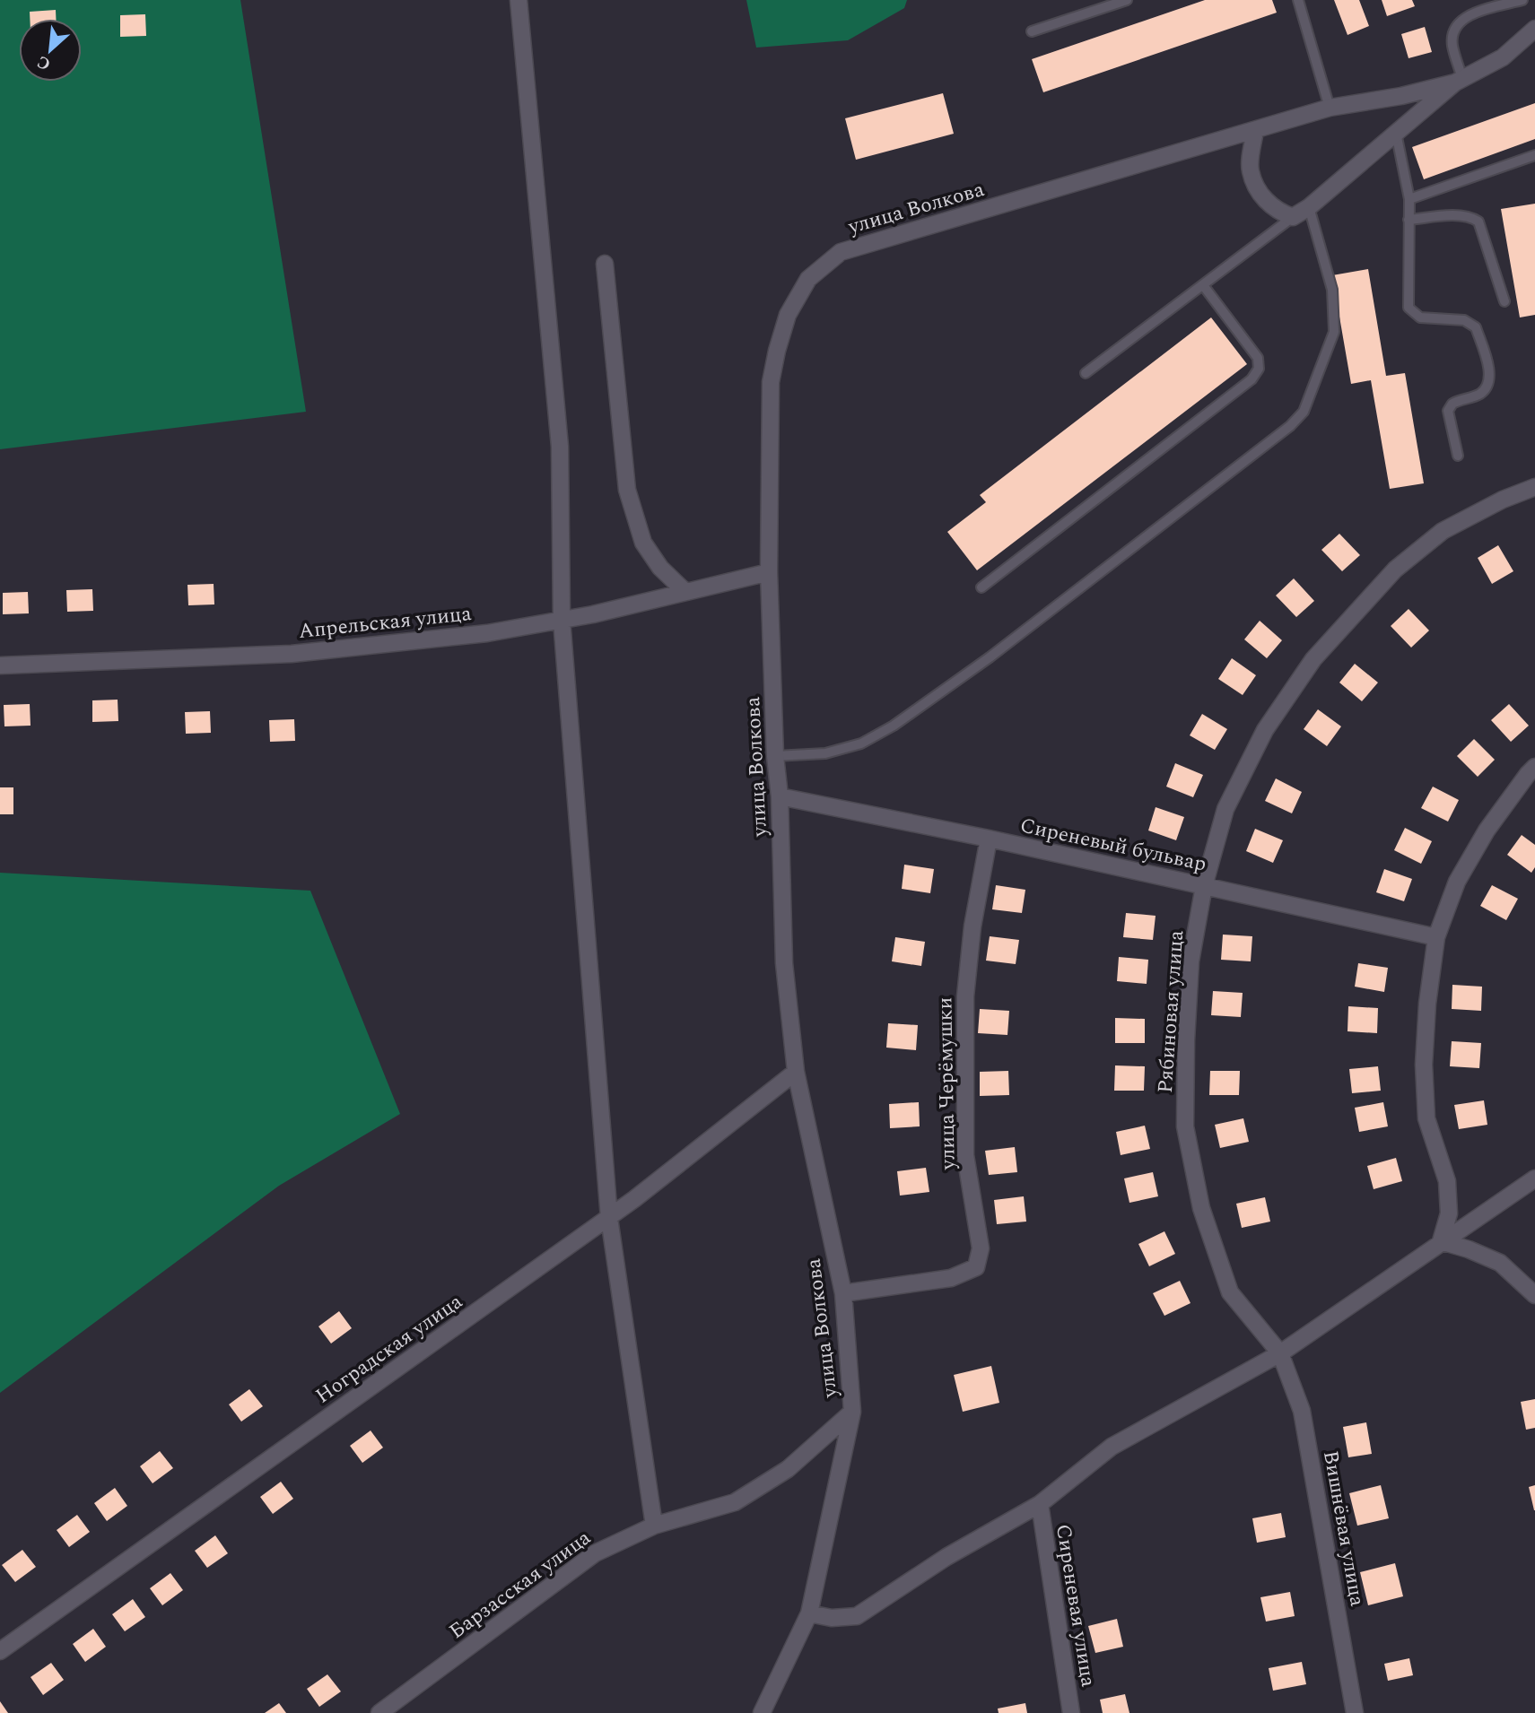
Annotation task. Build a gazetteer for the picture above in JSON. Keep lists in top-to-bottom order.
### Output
{
  "streets": {
    "street": [
      "улица Волкова",
      "Апрельская улица",
      "Сиреневый бульвар",
      "Рябиновая улица",
      "улица Черёмушки",
      "Ноградская улица",
      "Вишнёвая улица",
      "Барзасская улица",
      "Сиреневая улица"
    ]
  },
  "crossings": [
    ["улица Волкова", "Апрельская улица"],
    ["улица Волкова", "Сиреневый бульвар"],
    ["улица Волкова", "улица Черёмушки"],
    ["улица Волкова", "Ноградская улица"],
    ["улица Волкова", "Барзасская улица"],
    ["Сиреневый бульвар", "Рябиновая улица"],
    ["Сиреневый бульвар", "улица Черёмушки"],
    ["Рябиновая улица", "Вишнёвая улица"]
  ],
  "north": "bottom left"
}
